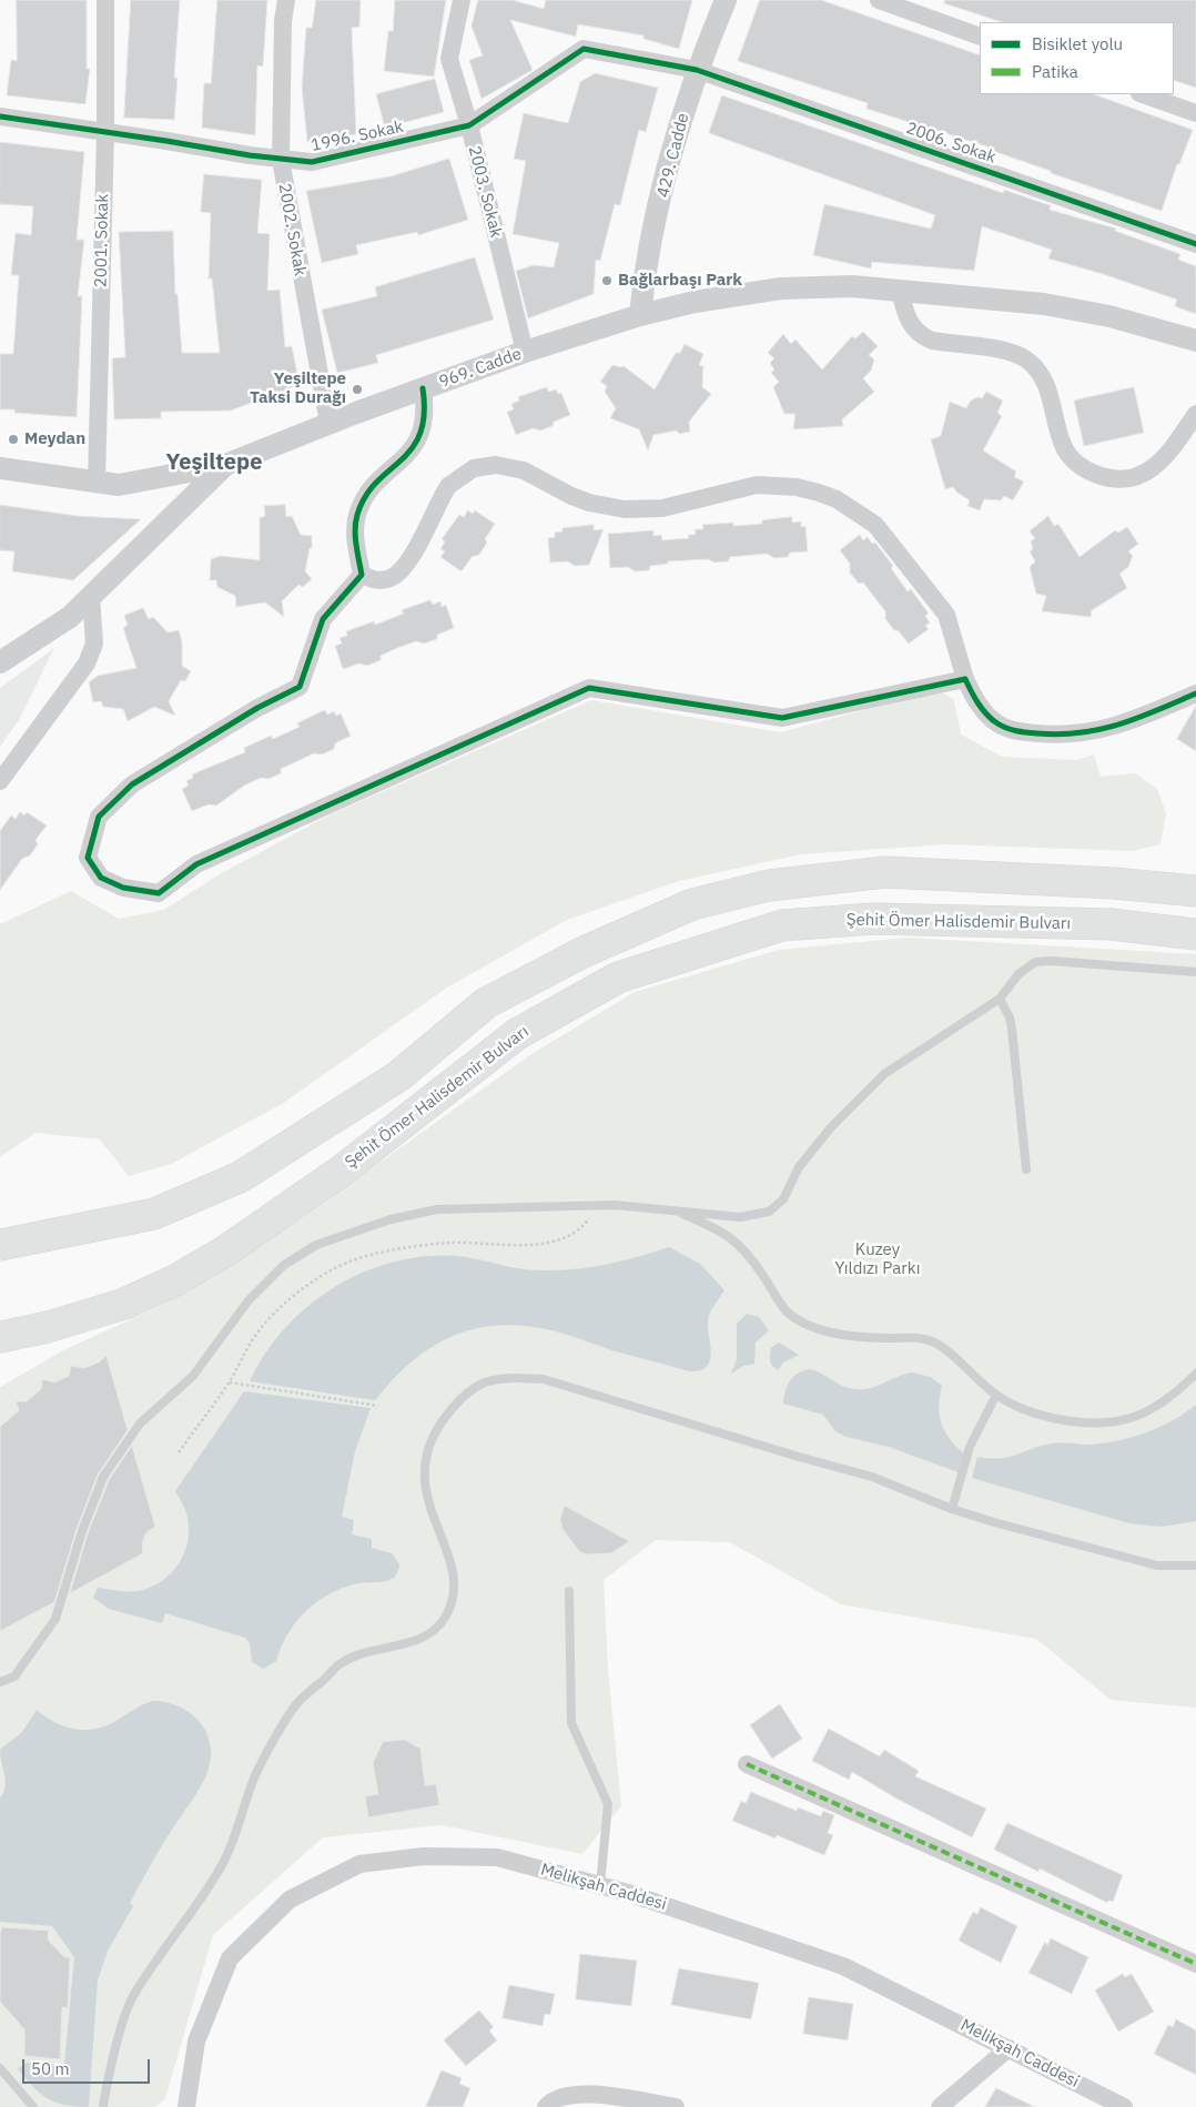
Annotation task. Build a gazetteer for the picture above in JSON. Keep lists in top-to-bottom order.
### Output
{
  "streets": {
    "highway": ["Şehit Ömer Halisdemir Bulvarı"],
    "street": [
      "1996. Sokak",
      "2006. Sokak",
      "429. Cadde",
      "2003. Sokak",
      "2002. Sokak",
      "2001. Sokak",
      "969. Cadde",
      "Melikşah Caddesi"
    ]
  },
  "crossings": [
    ["1996. Sokak", "2006. Sokak"],
    ["1996. Sokak", "429. Cadde"],
    ["1996. Sokak", "2003. Sokak"],
    ["1996. Sokak", "2002. Sokak"],
    ["1996. Sokak", "2001. Sokak"],
    ["2006. Sokak", "429. Cadde"],
    ["429. Cadde", "969. Cadde"],
    ["2003. Sokak", "969. Cadde"],
    ["2002. Sokak", "969. Cadde"],
    ["2001. Sokak", "969. Cadde"]
  ],
  "districts": ["Yeşiltepe"],
  "parks": ["Kuzey Yıldızı Parkı"],
  "places": ["Bağlarbaşı Park", "Yeşiltepe Taksi Durağı", "Meydan"],
  "legend": ["Bisiklet yolu", "Patika"],
  "scale_bar": "50 m"
}
